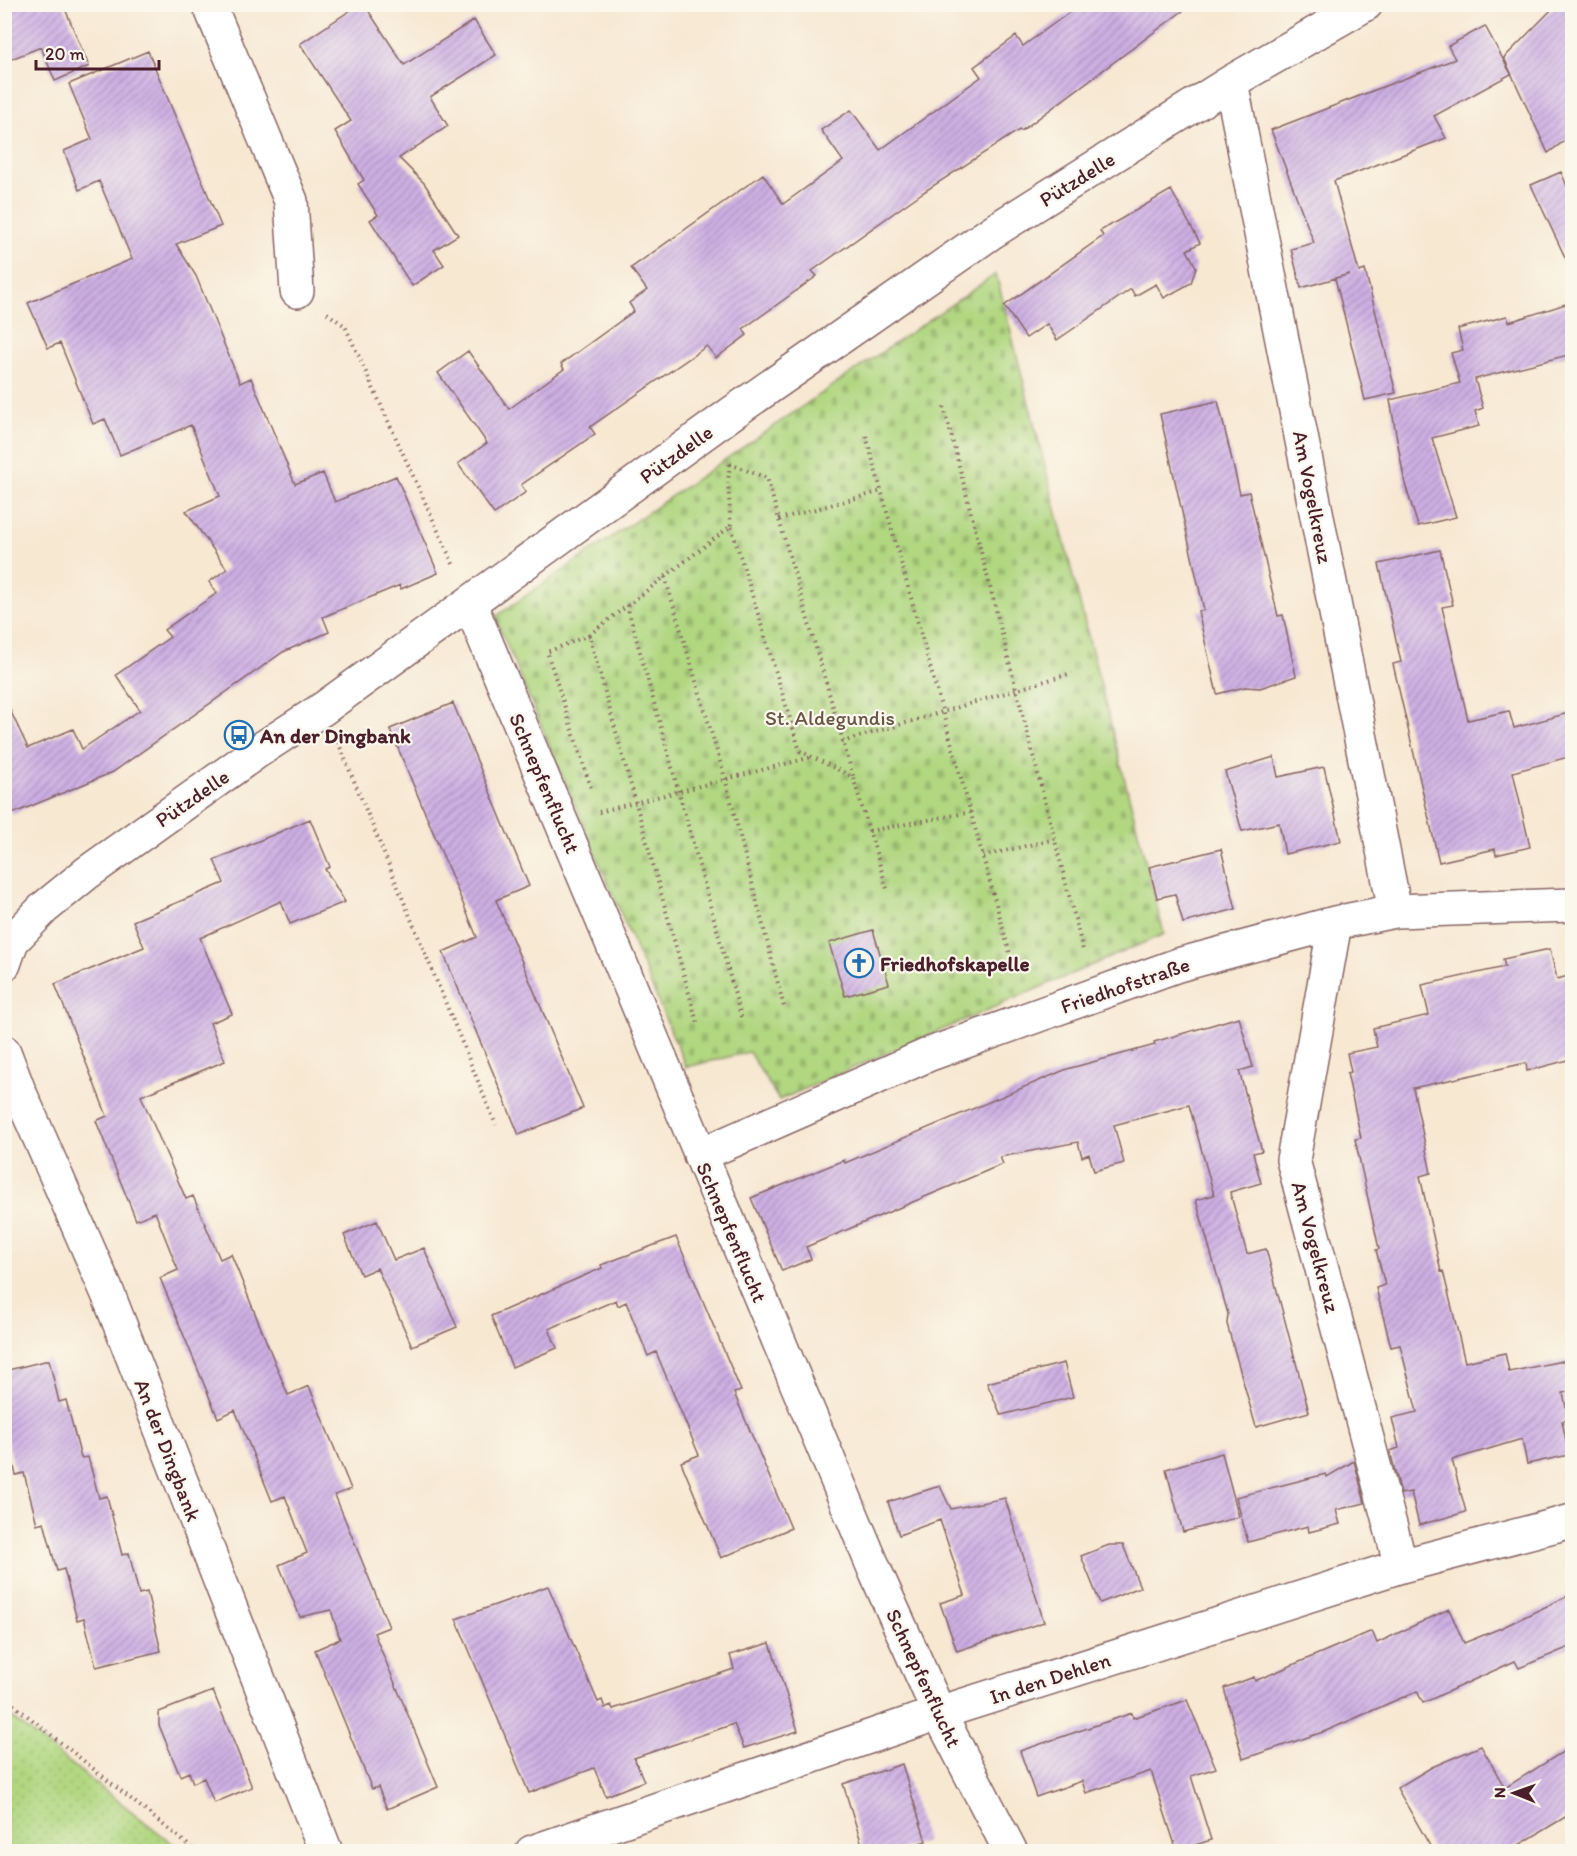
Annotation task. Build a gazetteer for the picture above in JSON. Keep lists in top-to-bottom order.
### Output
{
  "streets": {
    "street": [
      "Pützdelle",
      "Am Vogelkreuz",
      "Schnepfenflucht",
      "Friedhofstraße",
      "An der Dingbank",
      "In den Dehlen"
    ]
  },
  "crossings": [
    ["Pützdelle", "Am Vogelkreuz"],
    ["Pützdelle", "Schnepfenflucht"],
    ["Am Vogelkreuz", "Friedhofstraße"],
    ["Am Vogelkreuz", "In den Dehlen"],
    ["Schnepfenflucht", "Friedhofstraße"],
    ["Schnepfenflucht", "In den Dehlen"]
  ],
  "parks": ["St. Aldegundis"],
  "places": {
    "bus stop": ["An der Dingbank"],
    "church": ["Friedhofskapelle"]
  },
  "scale_bar": "20 m",
  "north": "left"
}
